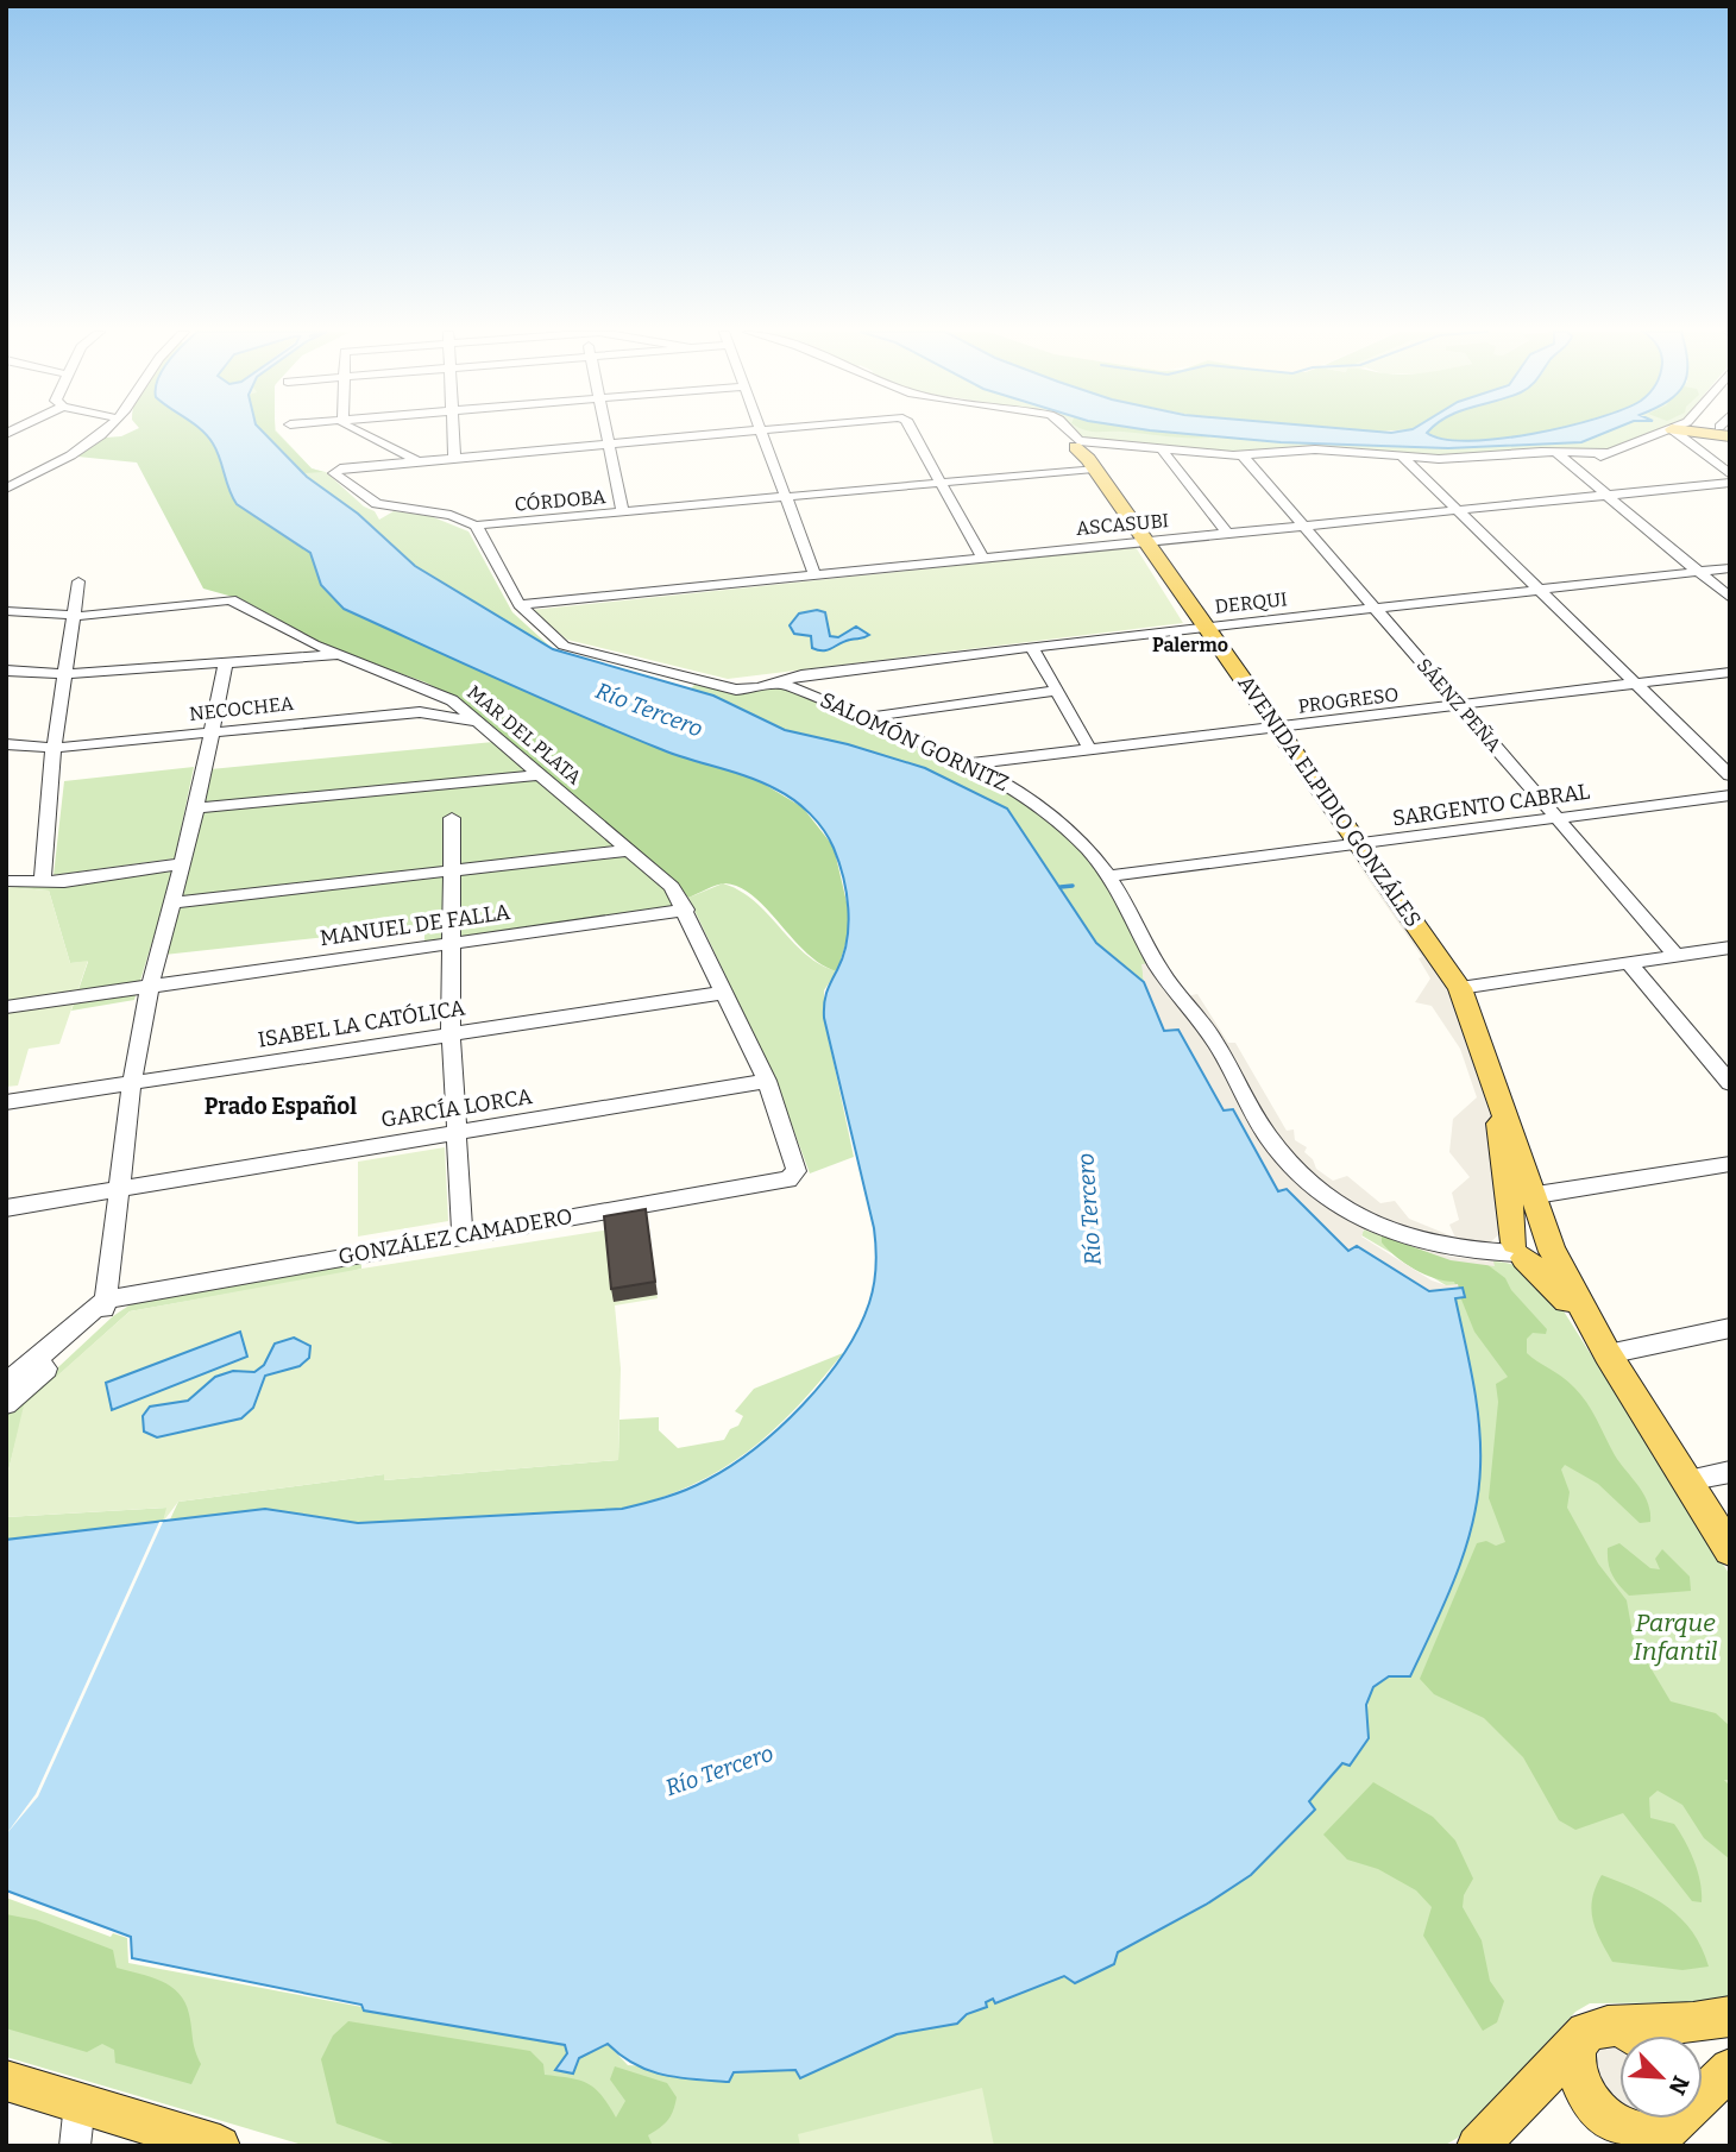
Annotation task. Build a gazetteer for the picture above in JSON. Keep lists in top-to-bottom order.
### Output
{
  "streets": {
    "main road": ["AVENIDA ELPIDIO GONZÁLES"],
    "street": [
      "CÓRDOBA",
      "ASCASUBI",
      "DERQUI",
      "PROGRESO",
      "SÁENZ PEÑA",
      "NECOCHEA",
      "MAR DEL PLATA",
      "SALOMÓN GORNITZ",
      "SARGENTO CABRAL",
      "MANUEL DE FALLA",
      "ISABEL LA CATÓLICA",
      "GARCÍA LORCA",
      "GONZÁLEZ CAMADERO"
    ]
  },
  "crossings": [
    ["CÓRDOBA", "SÁENZ PEÑA"],
    ["CÓRDOBA", "AVENIDA ELPIDIO GONZÁLES"],
    ["ASCASUBI", "SÁENZ PEÑA"],
    ["ASCASUBI", "AVENIDA ELPIDIO GONZÁLES"],
    ["DERQUI", "SÁENZ PEÑA"],
    ["DERQUI", "SALOMÓN GORNITZ"],
    ["DERQUI", "AVENIDA ELPIDIO GONZÁLES"],
    ["PROGRESO", "SÁENZ PEÑA"],
    ["PROGRESO", "SALOMÓN GORNITZ"],
    ["PROGRESO", "AVENIDA ELPIDIO GONZÁLES"],
    ["SÁENZ PEÑA", "SARGENTO CABRAL"],
    ["NECOCHEA", "MAR DEL PLATA"],
    ["SALOMÓN GORNITZ", "AVENIDA ELPIDIO GONZÁLES"],
    ["SALOMÓN GORNITZ", "SARGENTO CABRAL"],
    ["AVENIDA ELPIDIO GONZÁLES", "SARGENTO CABRAL"]
  ],
  "districts": ["Palermo", "Prado Español"],
  "water": ["Río Tercero"],
  "parks": ["Parque Infantil"],
  "north": "bottom right"
}
